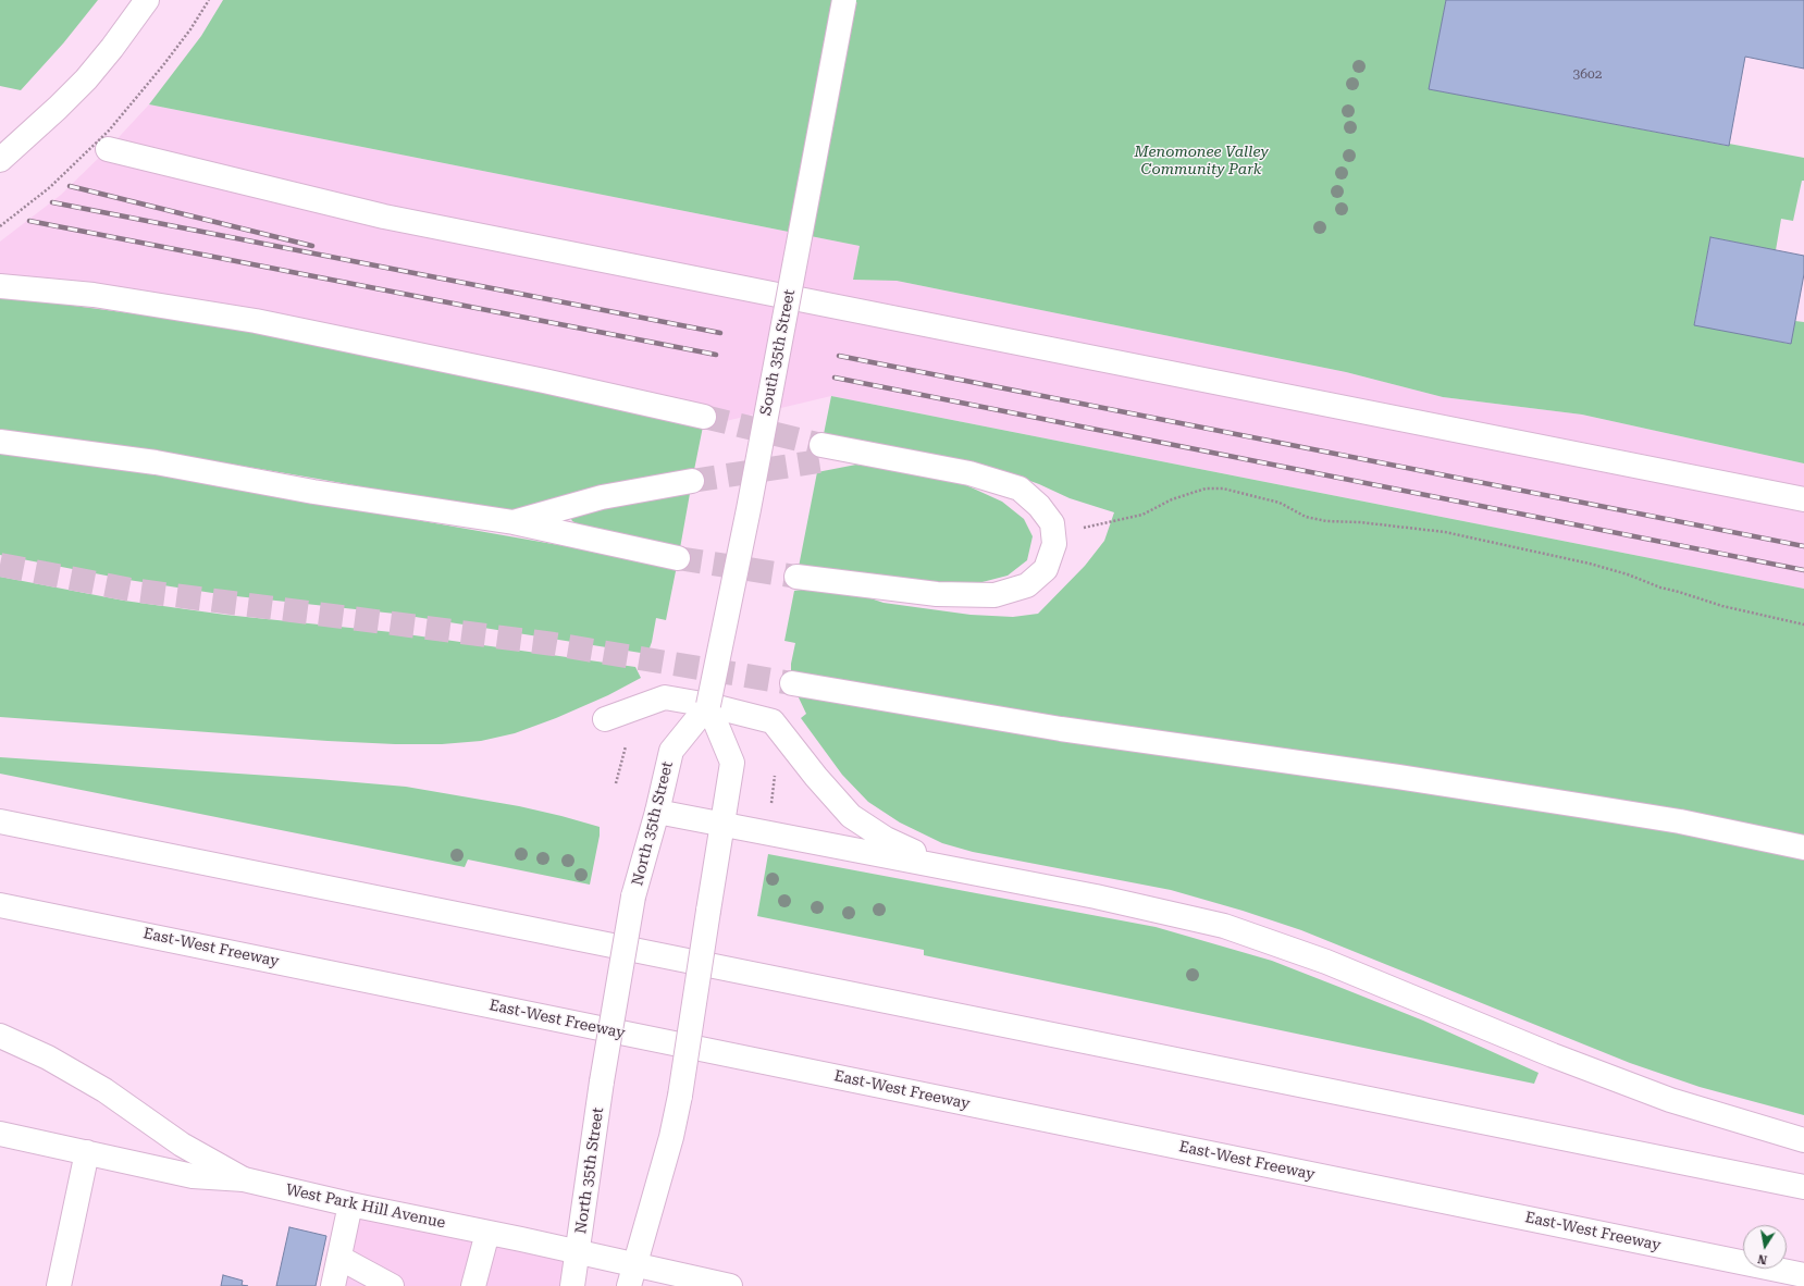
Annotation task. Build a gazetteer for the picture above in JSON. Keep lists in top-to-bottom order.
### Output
{
  "streets": {
    "main road": [
      "South 35th Street",
      "North 35th Street",
      "East-West Freeway",
      "West Park Hill Avenue"
    ]
  },
  "crossings": [
    ["South 35th Street", "North 35th Street"],
    ["North 35th Street", "West Park Hill Avenue"]
  ],
  "parks": ["Menomonee Valley Community Park"],
  "house_numbers": ["3602"],
  "north": "bottom"
}
